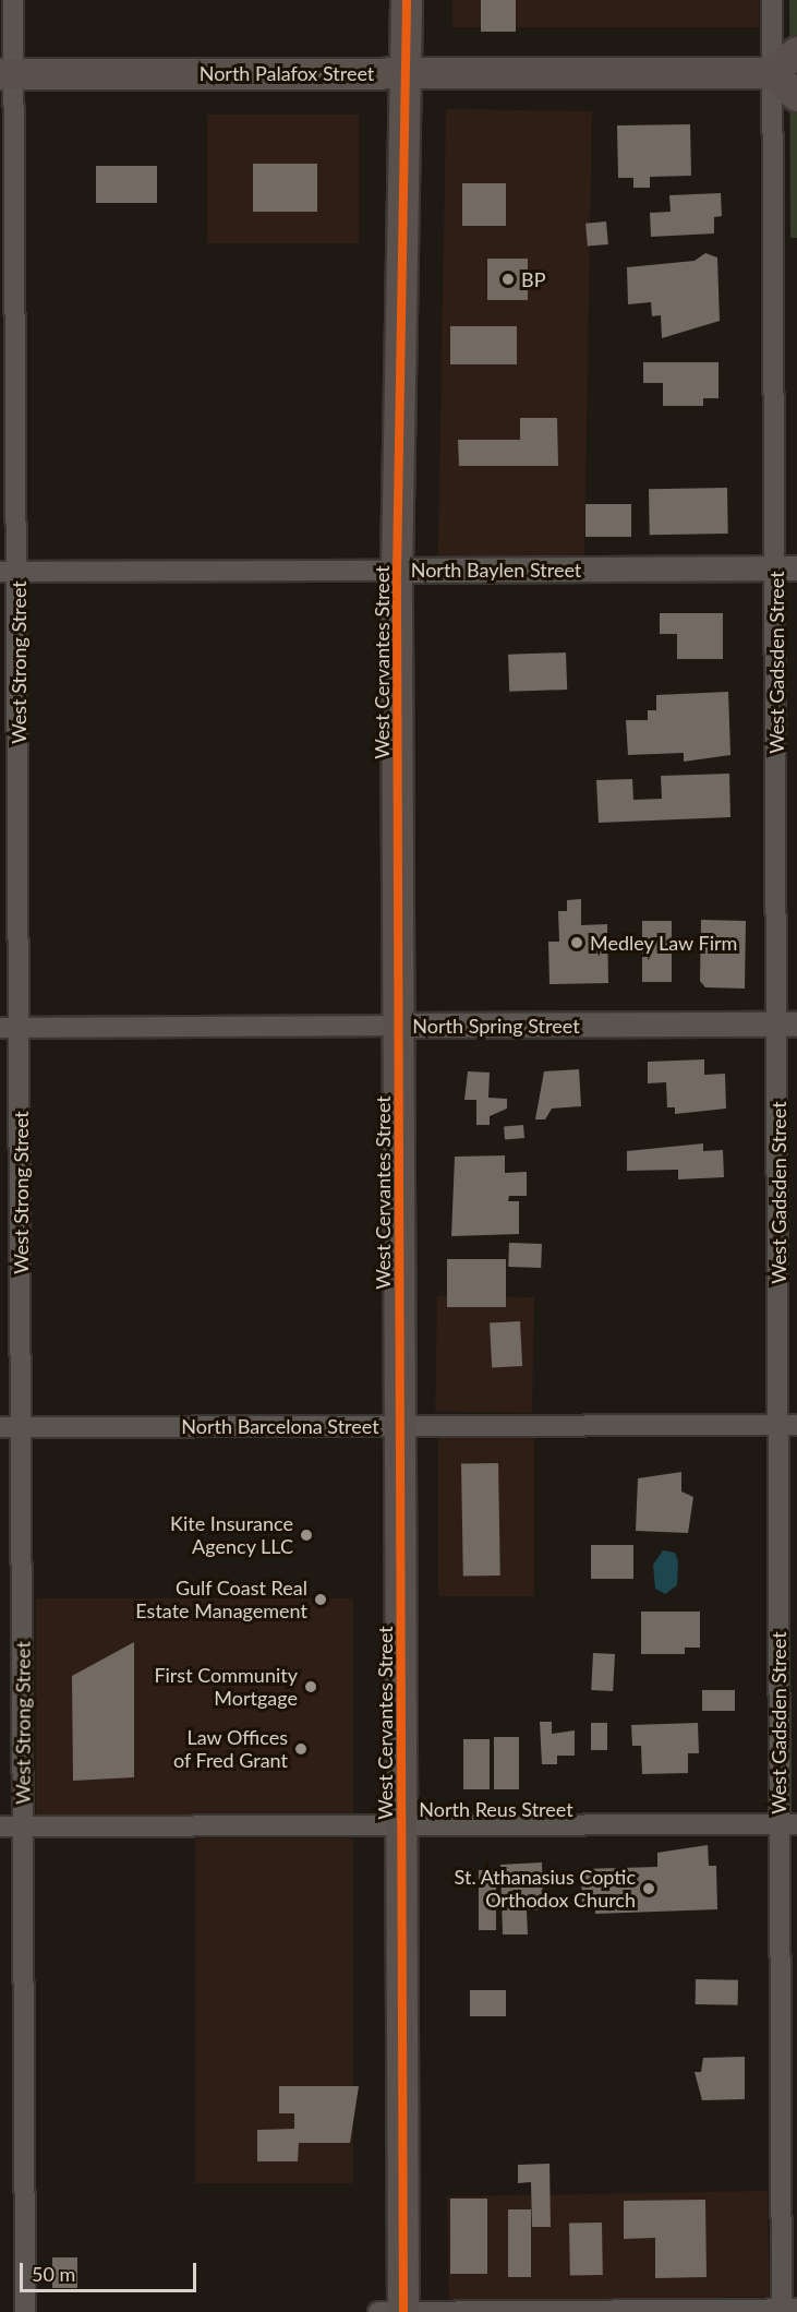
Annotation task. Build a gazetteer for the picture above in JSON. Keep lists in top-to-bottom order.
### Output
{
  "streets": {
    "main road": ["North Palafox Street", "West Cervantes Street"],
    "street": [
      "North Baylen Street",
      "West Strong Street",
      "West Gadsden Street",
      "North Spring Street",
      "North Barcelona Street",
      "North Reus Street"
    ]
  },
  "crossings": [
    ["North Palafox Street", "West Strong Street"],
    ["North Palafox Street", "West Cervantes Street"],
    ["North Palafox Street", "West Gadsden Street"],
    ["North Baylen Street", "West Strong Street"],
    ["North Baylen Street", "West Cervantes Street"],
    ["North Baylen Street", "West Gadsden Street"],
    ["West Strong Street", "North Spring Street"],
    ["West Strong Street", "North Barcelona Street"],
    ["West Strong Street", "North Reus Street"],
    ["West Cervantes Street", "North Spring Street"],
    ["West Cervantes Street", "North Barcelona Street"],
    ["West Cervantes Street", "North Reus Street"],
    ["West Gadsden Street", "North Spring Street"],
    ["West Gadsden Street", "North Barcelona Street"],
    ["West Gadsden Street", "North Reus Street"]
  ],
  "places": [
    "BP",
    "Medley Law Firm",
    "Kite Insurance Agency LLC",
    "Gulf Coast Real Estate Management",
    "First Community Mortgage",
    "Law Offices of Fred Grant",
    "St. Athanasius Coptic Orthodox Church"
  ],
  "scale_bar": "50 m"
}
